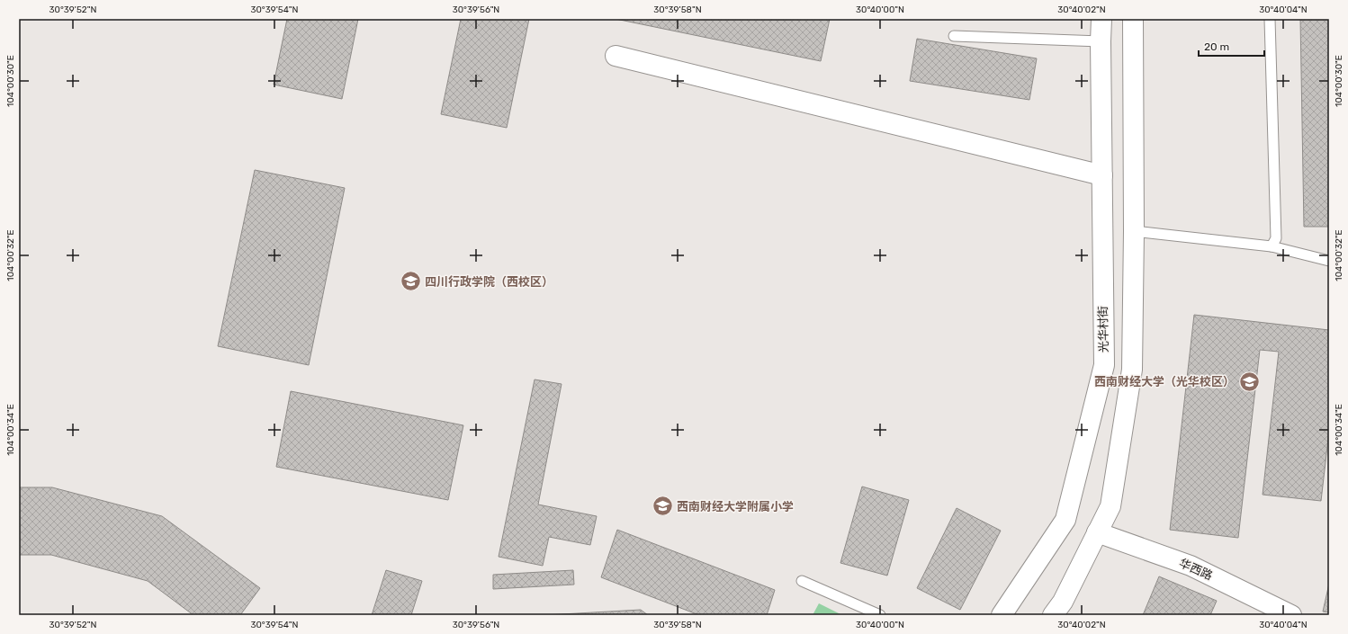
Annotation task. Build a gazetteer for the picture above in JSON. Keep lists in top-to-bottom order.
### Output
{
  "streets": {
    "main road": ["光华村街", "华西路"]
  },
  "places": {
    "school or university": ["四川行政学院（西校区）", "西南财经大学（光华校区）", "西南财经大学附属小学"]
  },
  "scale_bar": "20 m",
  "coordinates": [
    "30°39'52\"N",
    "30°39'54\"N",
    "30°39'56\"N",
    "30°39'58\"N",
    "30°40'00\"N",
    "30°40'02\"N",
    "30°40'04\"N",
    "104°00'30\"E",
    "104°00'32\"E",
    "104°00'34\"E"
  ]
}
